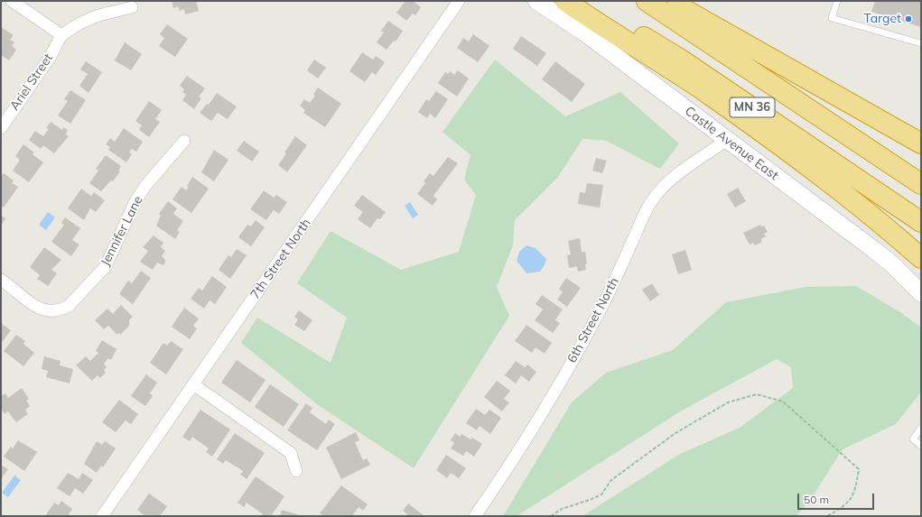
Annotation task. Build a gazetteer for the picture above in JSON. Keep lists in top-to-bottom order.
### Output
{
  "streets": {
    "highway": ["MN 36"],
    "street": [
      "Ariel Street",
      "Castle Avenue East",
      "Jennifer Lane",
      "7th Street North",
      "6th Street North"
    ]
  },
  "crossings": [
    ["Castle Avenue East", "6th Street North"]
  ],
  "places": ["Target"],
  "scale_bar": "50 m"
}
